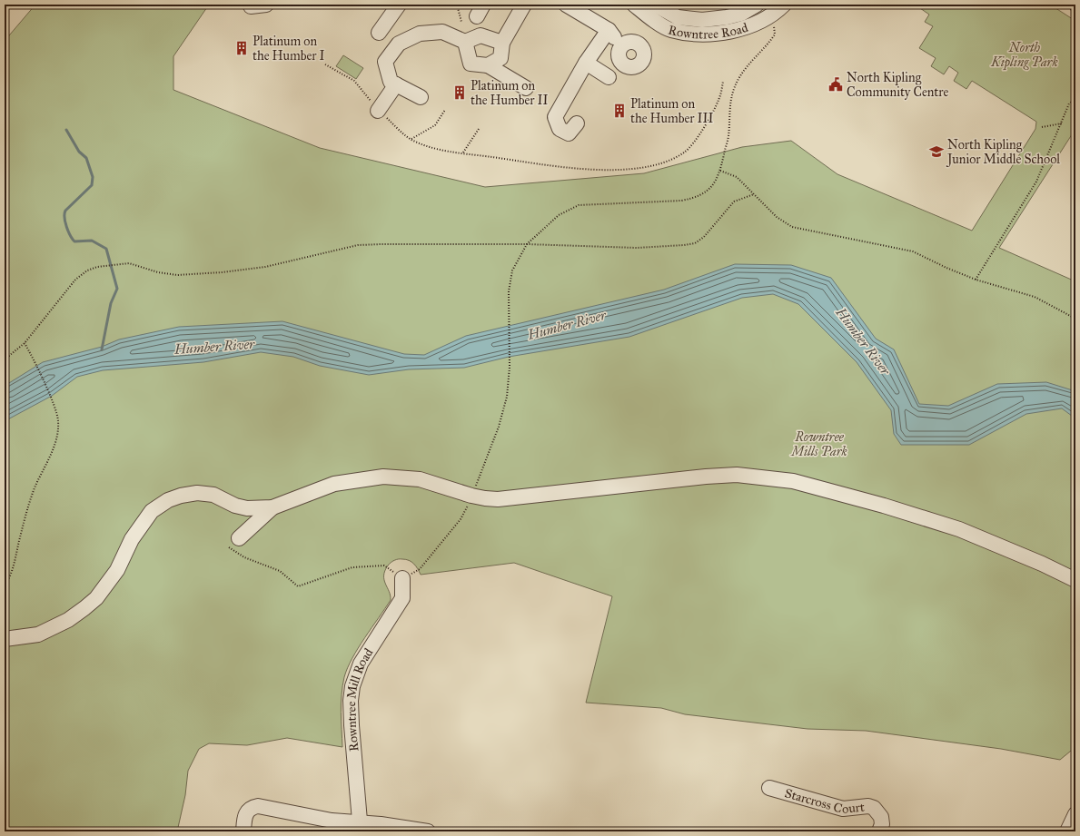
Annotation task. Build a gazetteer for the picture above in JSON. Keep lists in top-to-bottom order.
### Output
{
  "streets": {
    "street": ["Rowntree Road", "Rowntree Mill Road", "Starcross Court"]
  },
  "water": ["Humber River"],
  "parks": ["North Kipling Park", "Rowntree Mills Park"],
  "places": {
    "building": ["Platinum on the Humber I", "Platinum on the Humber II", "Platinum on the Humber III"],
    "public building": ["North Kipling Community Centre"],
    "school or university": ["North Kipling Junior Middle School"]
  }
}
